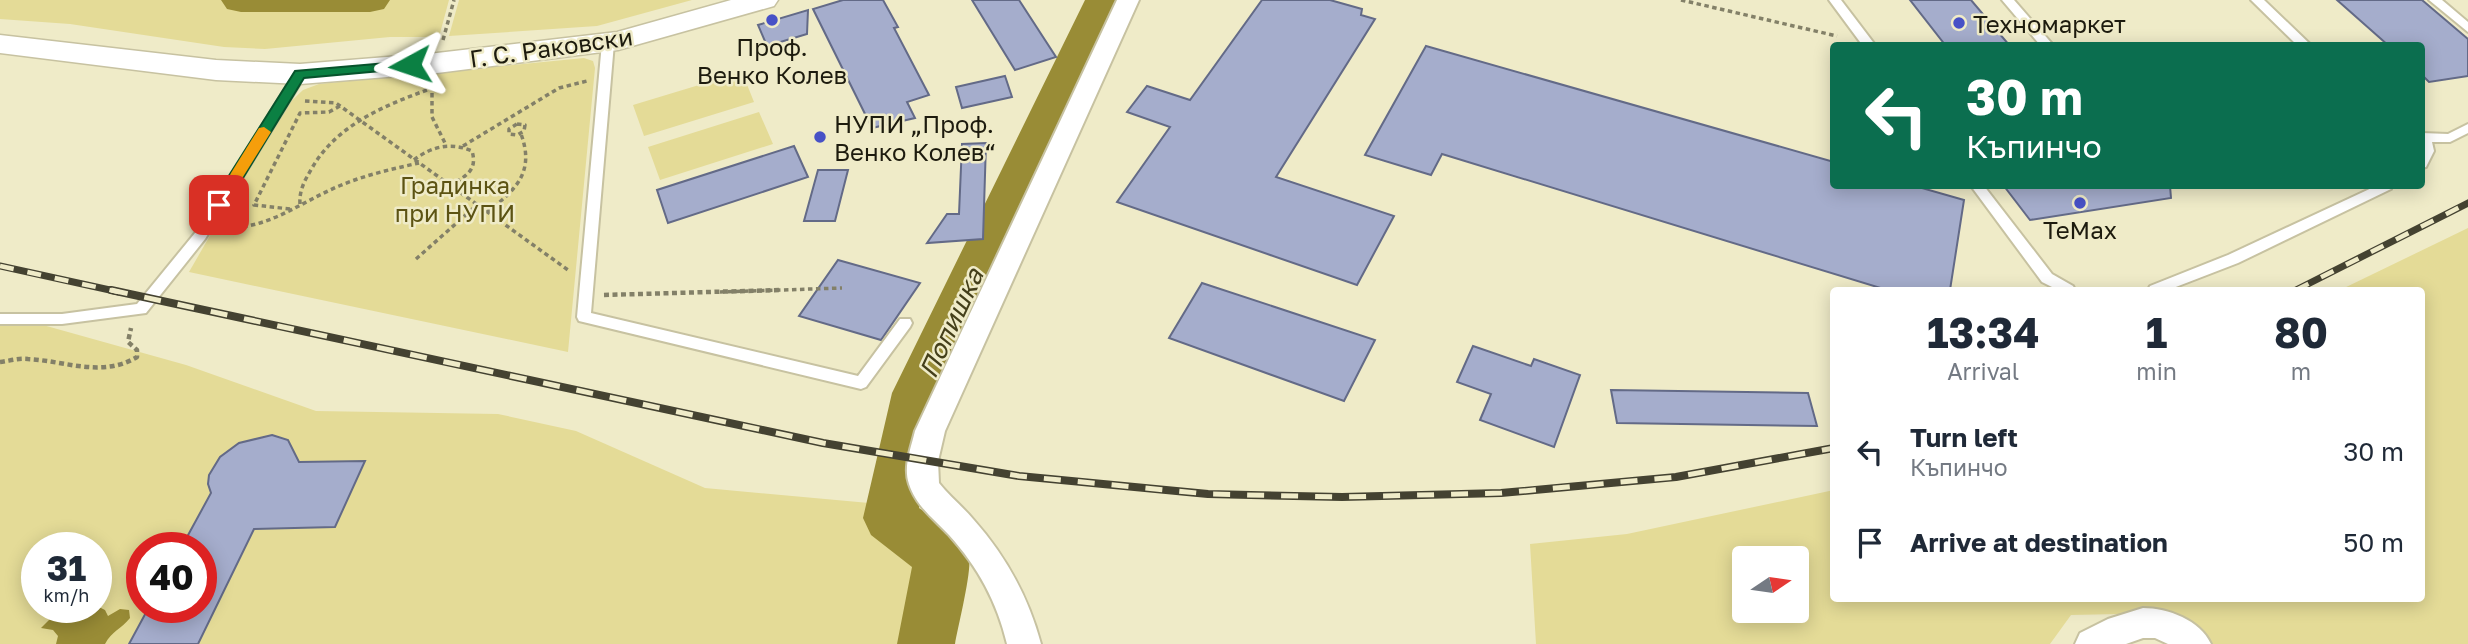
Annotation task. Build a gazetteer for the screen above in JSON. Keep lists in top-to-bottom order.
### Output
{
  "streets": {
    "street": ["Г. С. Раковски"]
  },
  "water": ["Попишка"],
  "parks": ["Градинка при НУПИ"],
  "places": [
    "Проф. Венко Колев",
    "Техномаркет",
    "НУПИ „Проф. Венко Колев“",
    "ТеМах"
  ],
  "north": "right",
  "page": {
    "turn": ["30 m", "Къпинчо"],
    "eta": [
      "13:34",
      "Arrival",
      "1",
      "min",
      "80",
      "m"
    ],
    "list": [
      {
        "name": "Turn left",
        "note": "Къпинчо",
        "value": "30 m"
      },
      {
        "name": "Arrive at destination",
        "value": "50 m"
      }
    ],
    "speed": "31 km/h",
    "limit": "40"
  }
}
